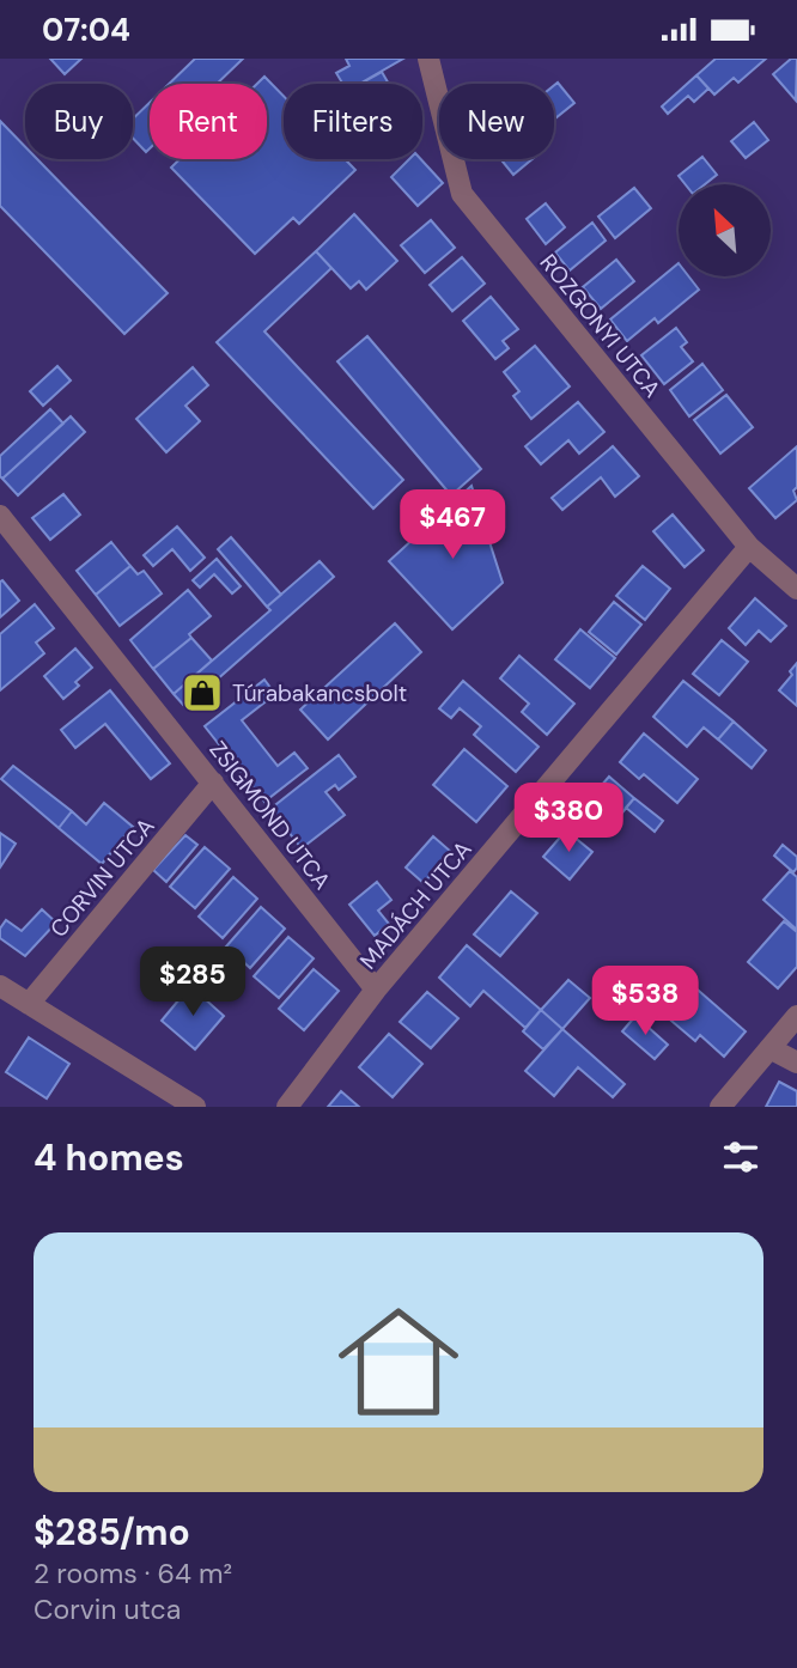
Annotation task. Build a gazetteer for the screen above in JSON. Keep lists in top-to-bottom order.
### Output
{
  "streets": {
    "street": [
      "ROZGONYI UTCA",
      "ZSIGMOND UTCA",
      "CORVIN UTCA",
      "MADÁCH UTCA"
    ]
  },
  "crossings": [
    ["ROZGONYI UTCA", "MADÁCH UTCA"],
    ["ZSIGMOND UTCA", "CORVIN UTCA"],
    ["ZSIGMOND UTCA", "MADÁCH UTCA"]
  ],
  "places": {
    "shop": ["Túrabakancsbolt"]
  },
  "north": "top left",
  "page": {
    "status": "07:04",
    "chip": [
      "Buy",
      "Rent",
      "Filters",
      "New"
    ],
    "price": [
      "$467",
      "$380",
      "$285",
      "$538"
    ],
    "heading": "4 homes",
    "list": [
      {
        "name": "$285/mo",
        "note": "2 rooms · 64 m² · Corvin utca"
      }
    ]
  }
}
